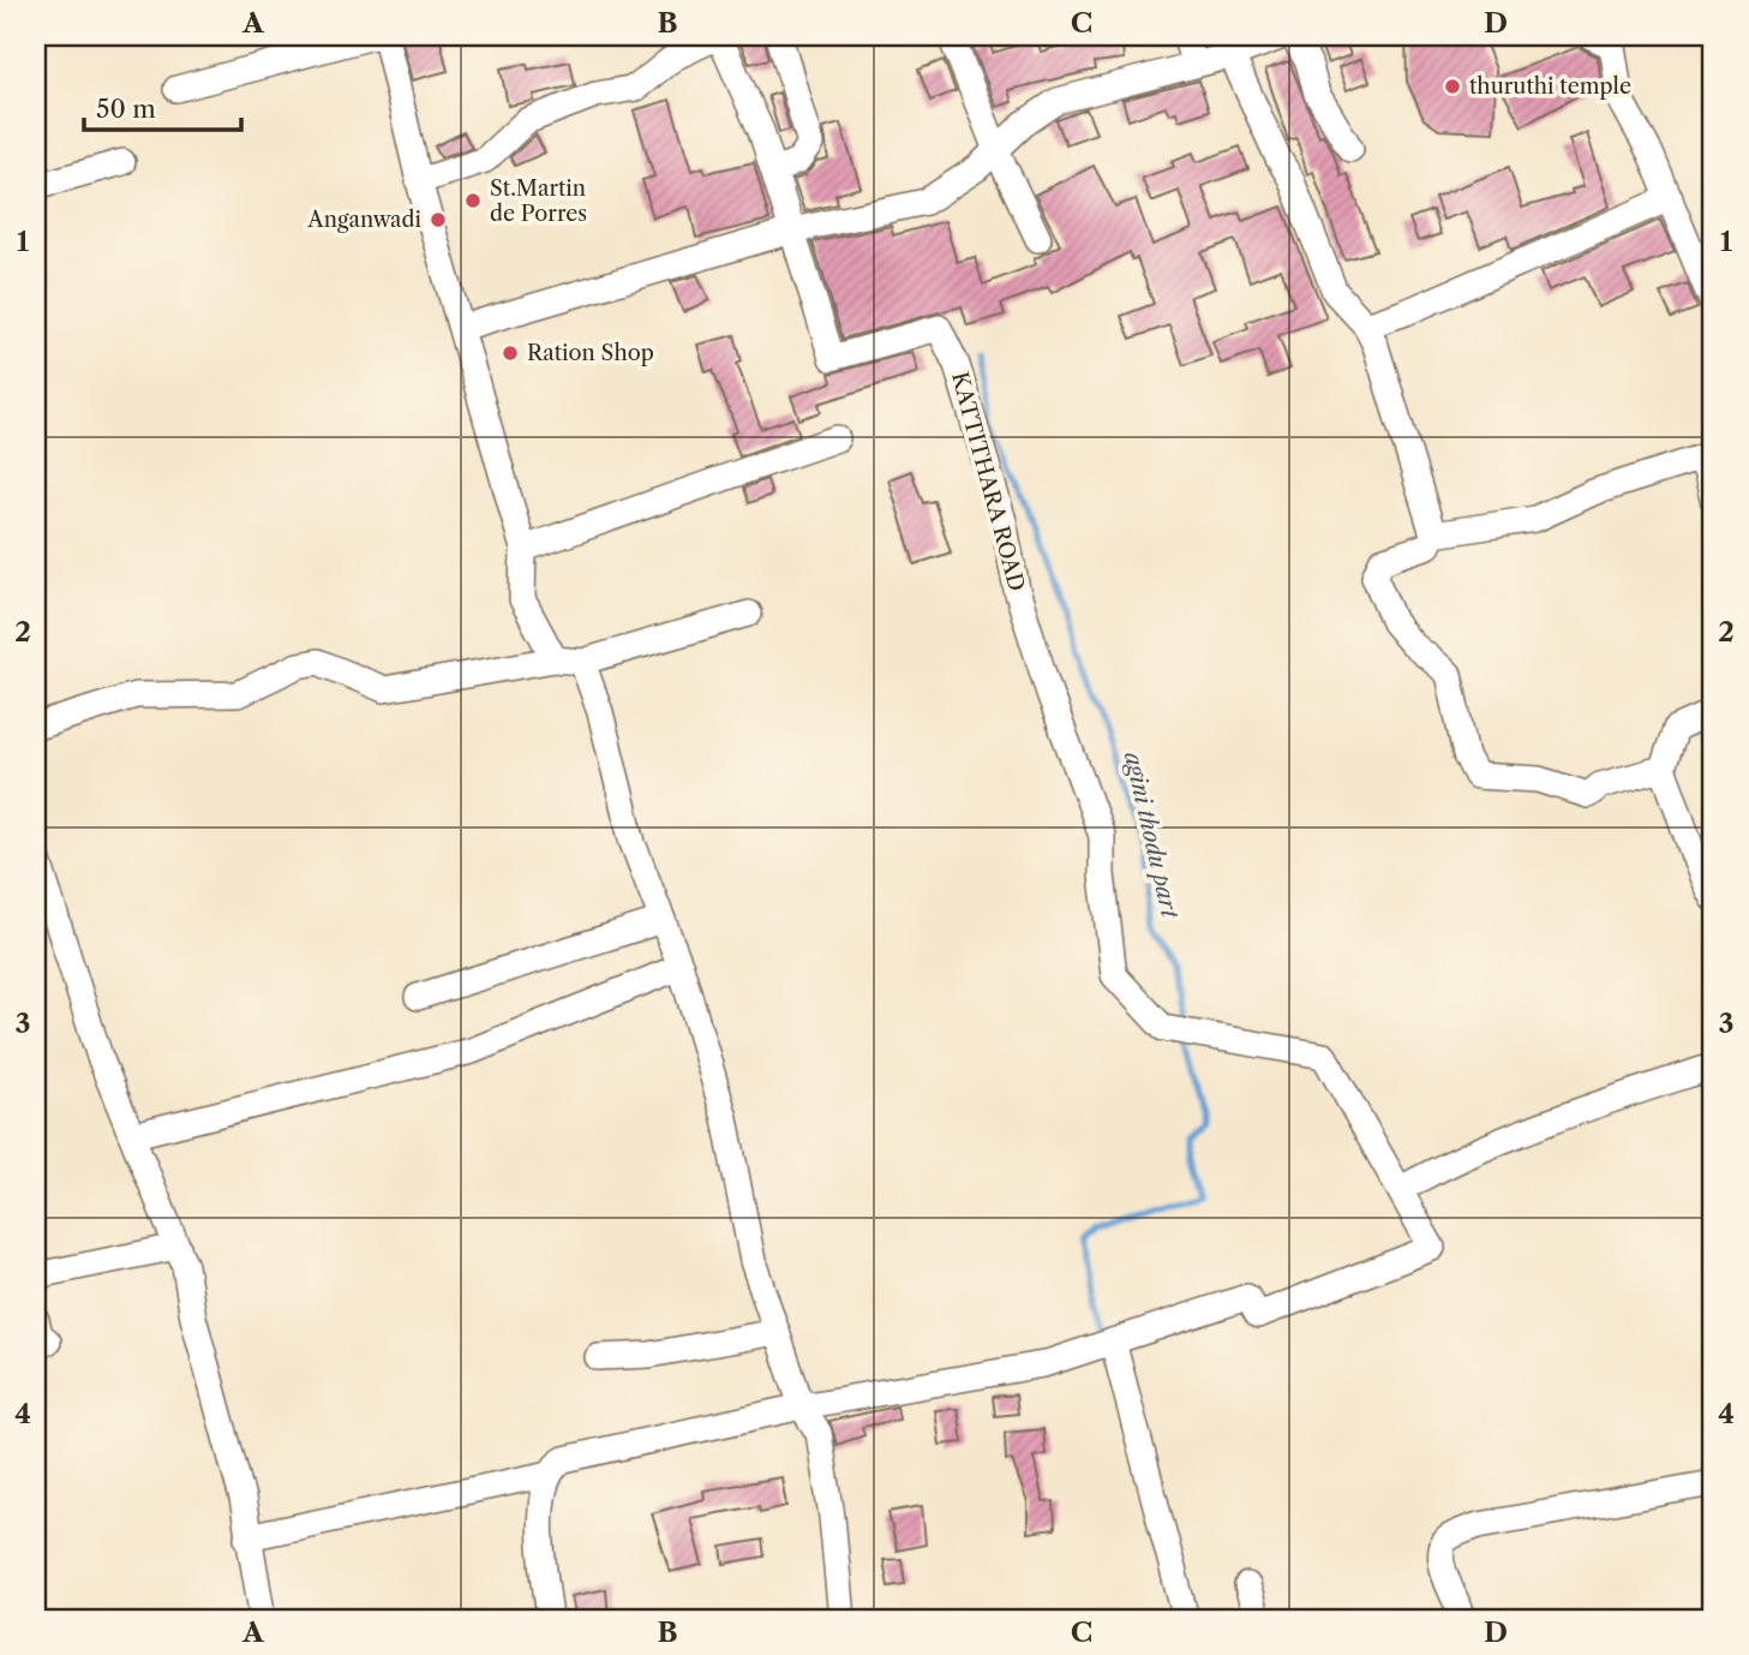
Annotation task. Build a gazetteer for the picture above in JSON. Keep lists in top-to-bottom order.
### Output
{
  "streets": {
    "street": ["KATTITHARA ROAD"]
  },
  "water": ["agini thodu part"],
  "places": [
    "thuruthi temple",
    "St.Martin de Porres",
    "Anganwadi",
    "Ration Shop"
  ],
  "scale_bar": "50 m",
  "grid": {
    "columns": [
      "A",
      "B",
      "C",
      "D"
    ],
    "rows": [
      "1",
      "2",
      "3",
      "4"
    ]
  }
}
